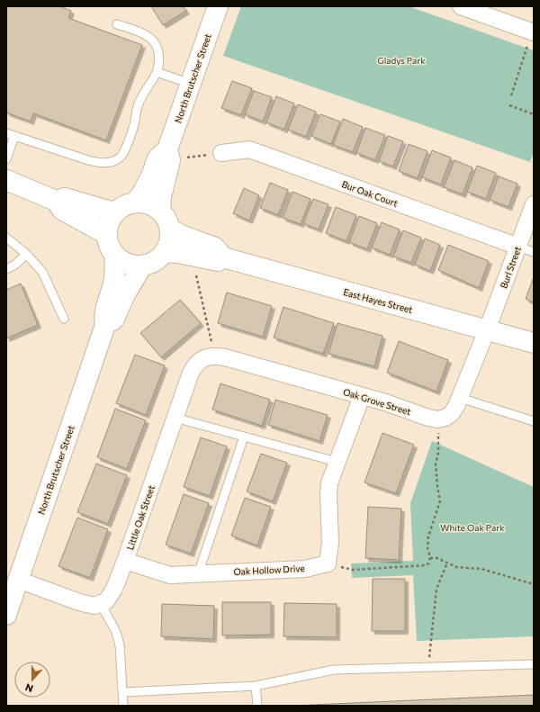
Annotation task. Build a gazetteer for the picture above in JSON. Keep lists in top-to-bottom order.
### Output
{
  "streets": {
    "street": [
      "North Brutscher Street",
      "Bur Oak Court",
      "Burl Street",
      "East Hayes Street",
      "Oak Grove Street",
      "Little Oak Street",
      "Oak Hollow Drive"
    ]
  },
  "crossings": [
    ["North Brutscher Street", "East Hayes Street"],
    ["Bur Oak Court", "Burl Street"],
    ["Burl Street", "East Hayes Street"],
    ["Oak Grove Street", "Little Oak Street"],
    ["Little Oak Street", "Oak Hollow Drive"]
  ],
  "parks": ["Gladys Park", "White Oak Park"],
  "north": "bottom"
}
